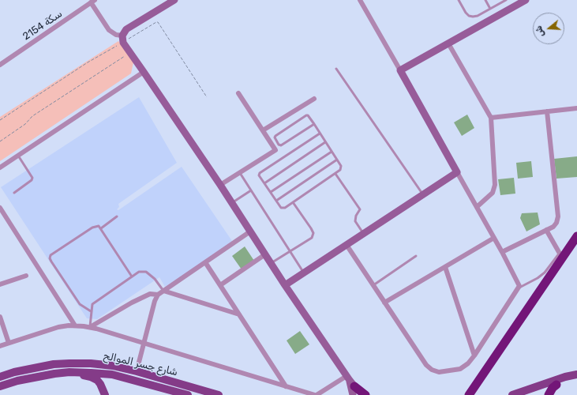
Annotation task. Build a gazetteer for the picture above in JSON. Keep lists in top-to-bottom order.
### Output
{
  "streets": {
    "main road": ["شارع جسر الموالح"],
    "street": ["سكة 2154"]
  },
  "north": "left"
}
